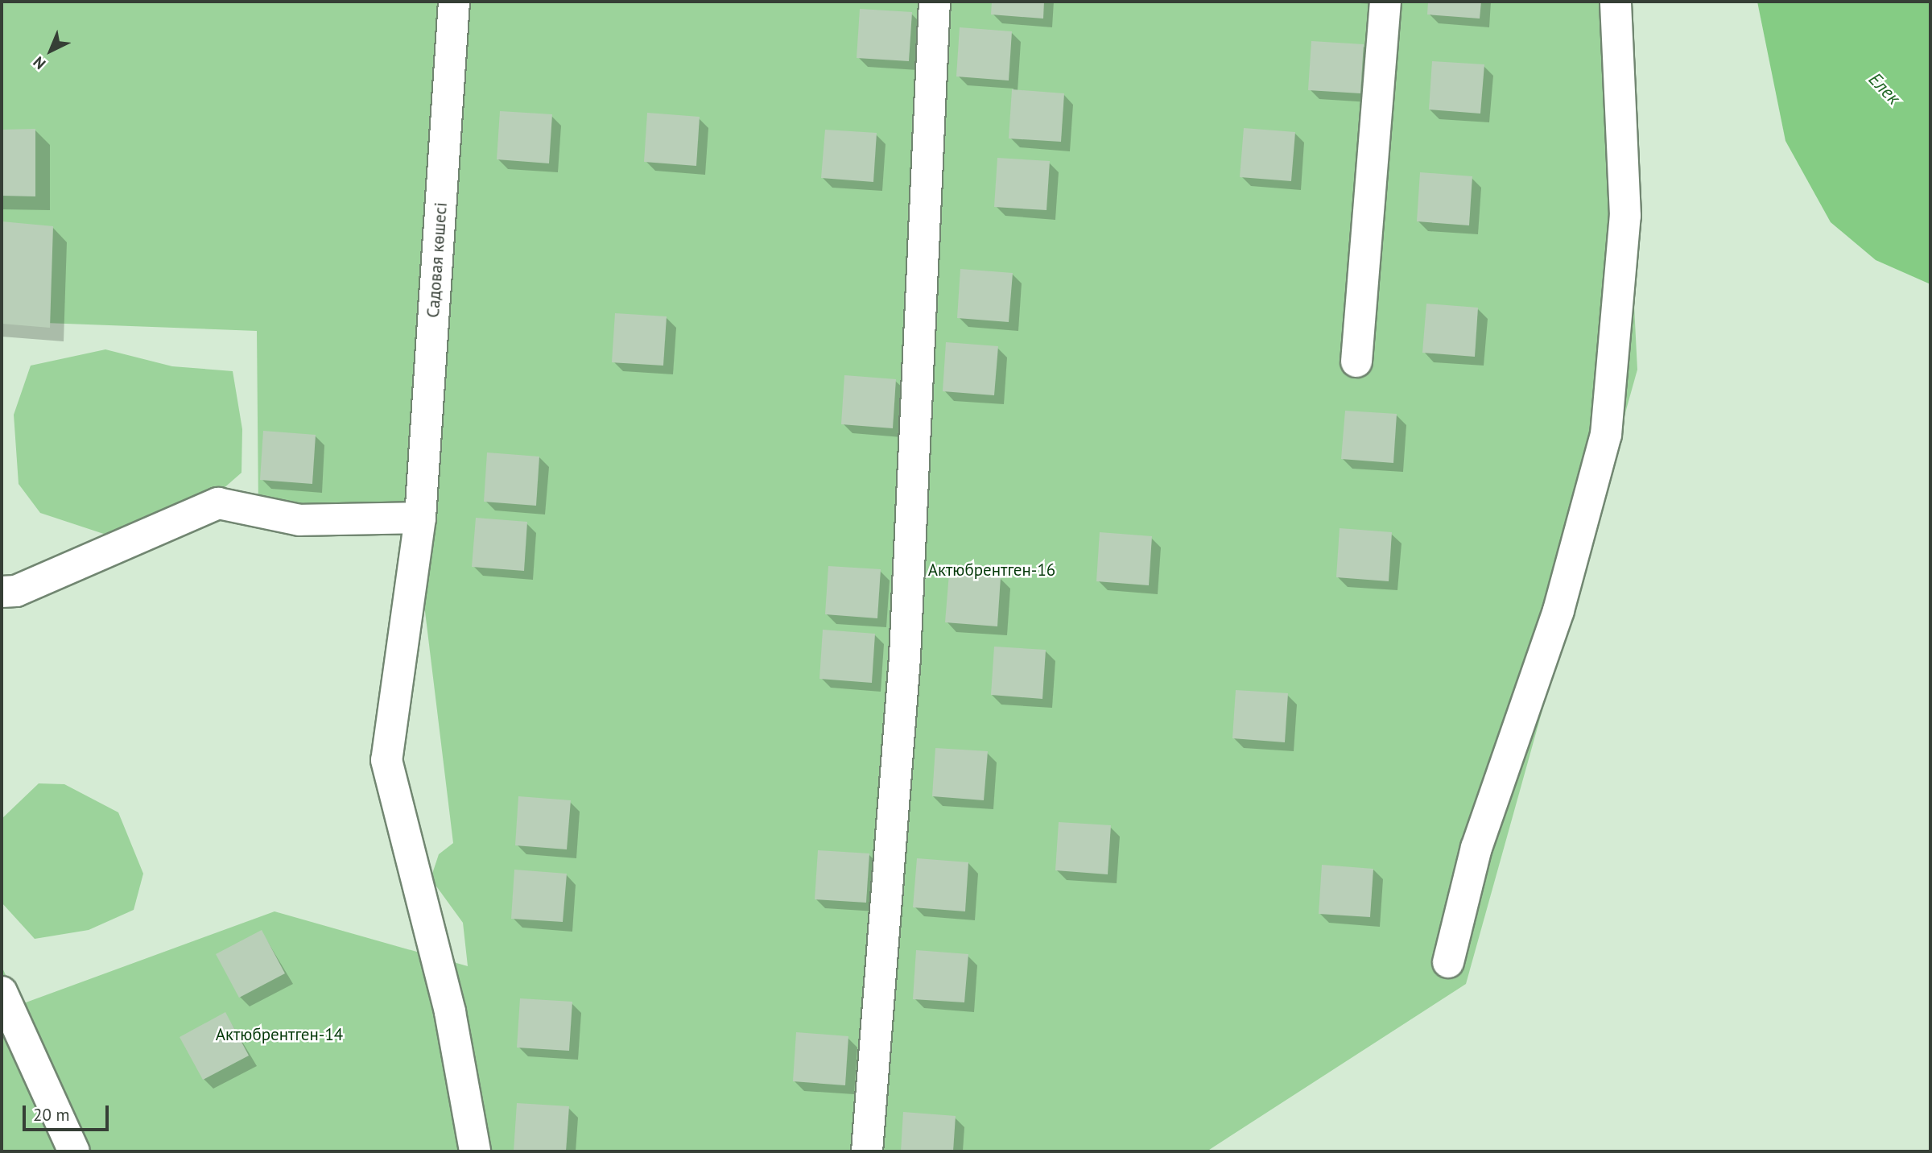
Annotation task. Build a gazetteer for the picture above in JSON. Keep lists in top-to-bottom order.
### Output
{
  "streets": {
    "lane": ["Садовая көшесі"]
  },
  "water": ["Елек"],
  "parks": ["Актюбрентген-16", "Актюбрентген-14"],
  "scale_bar": "20 m",
  "north": "bottom left"
}
